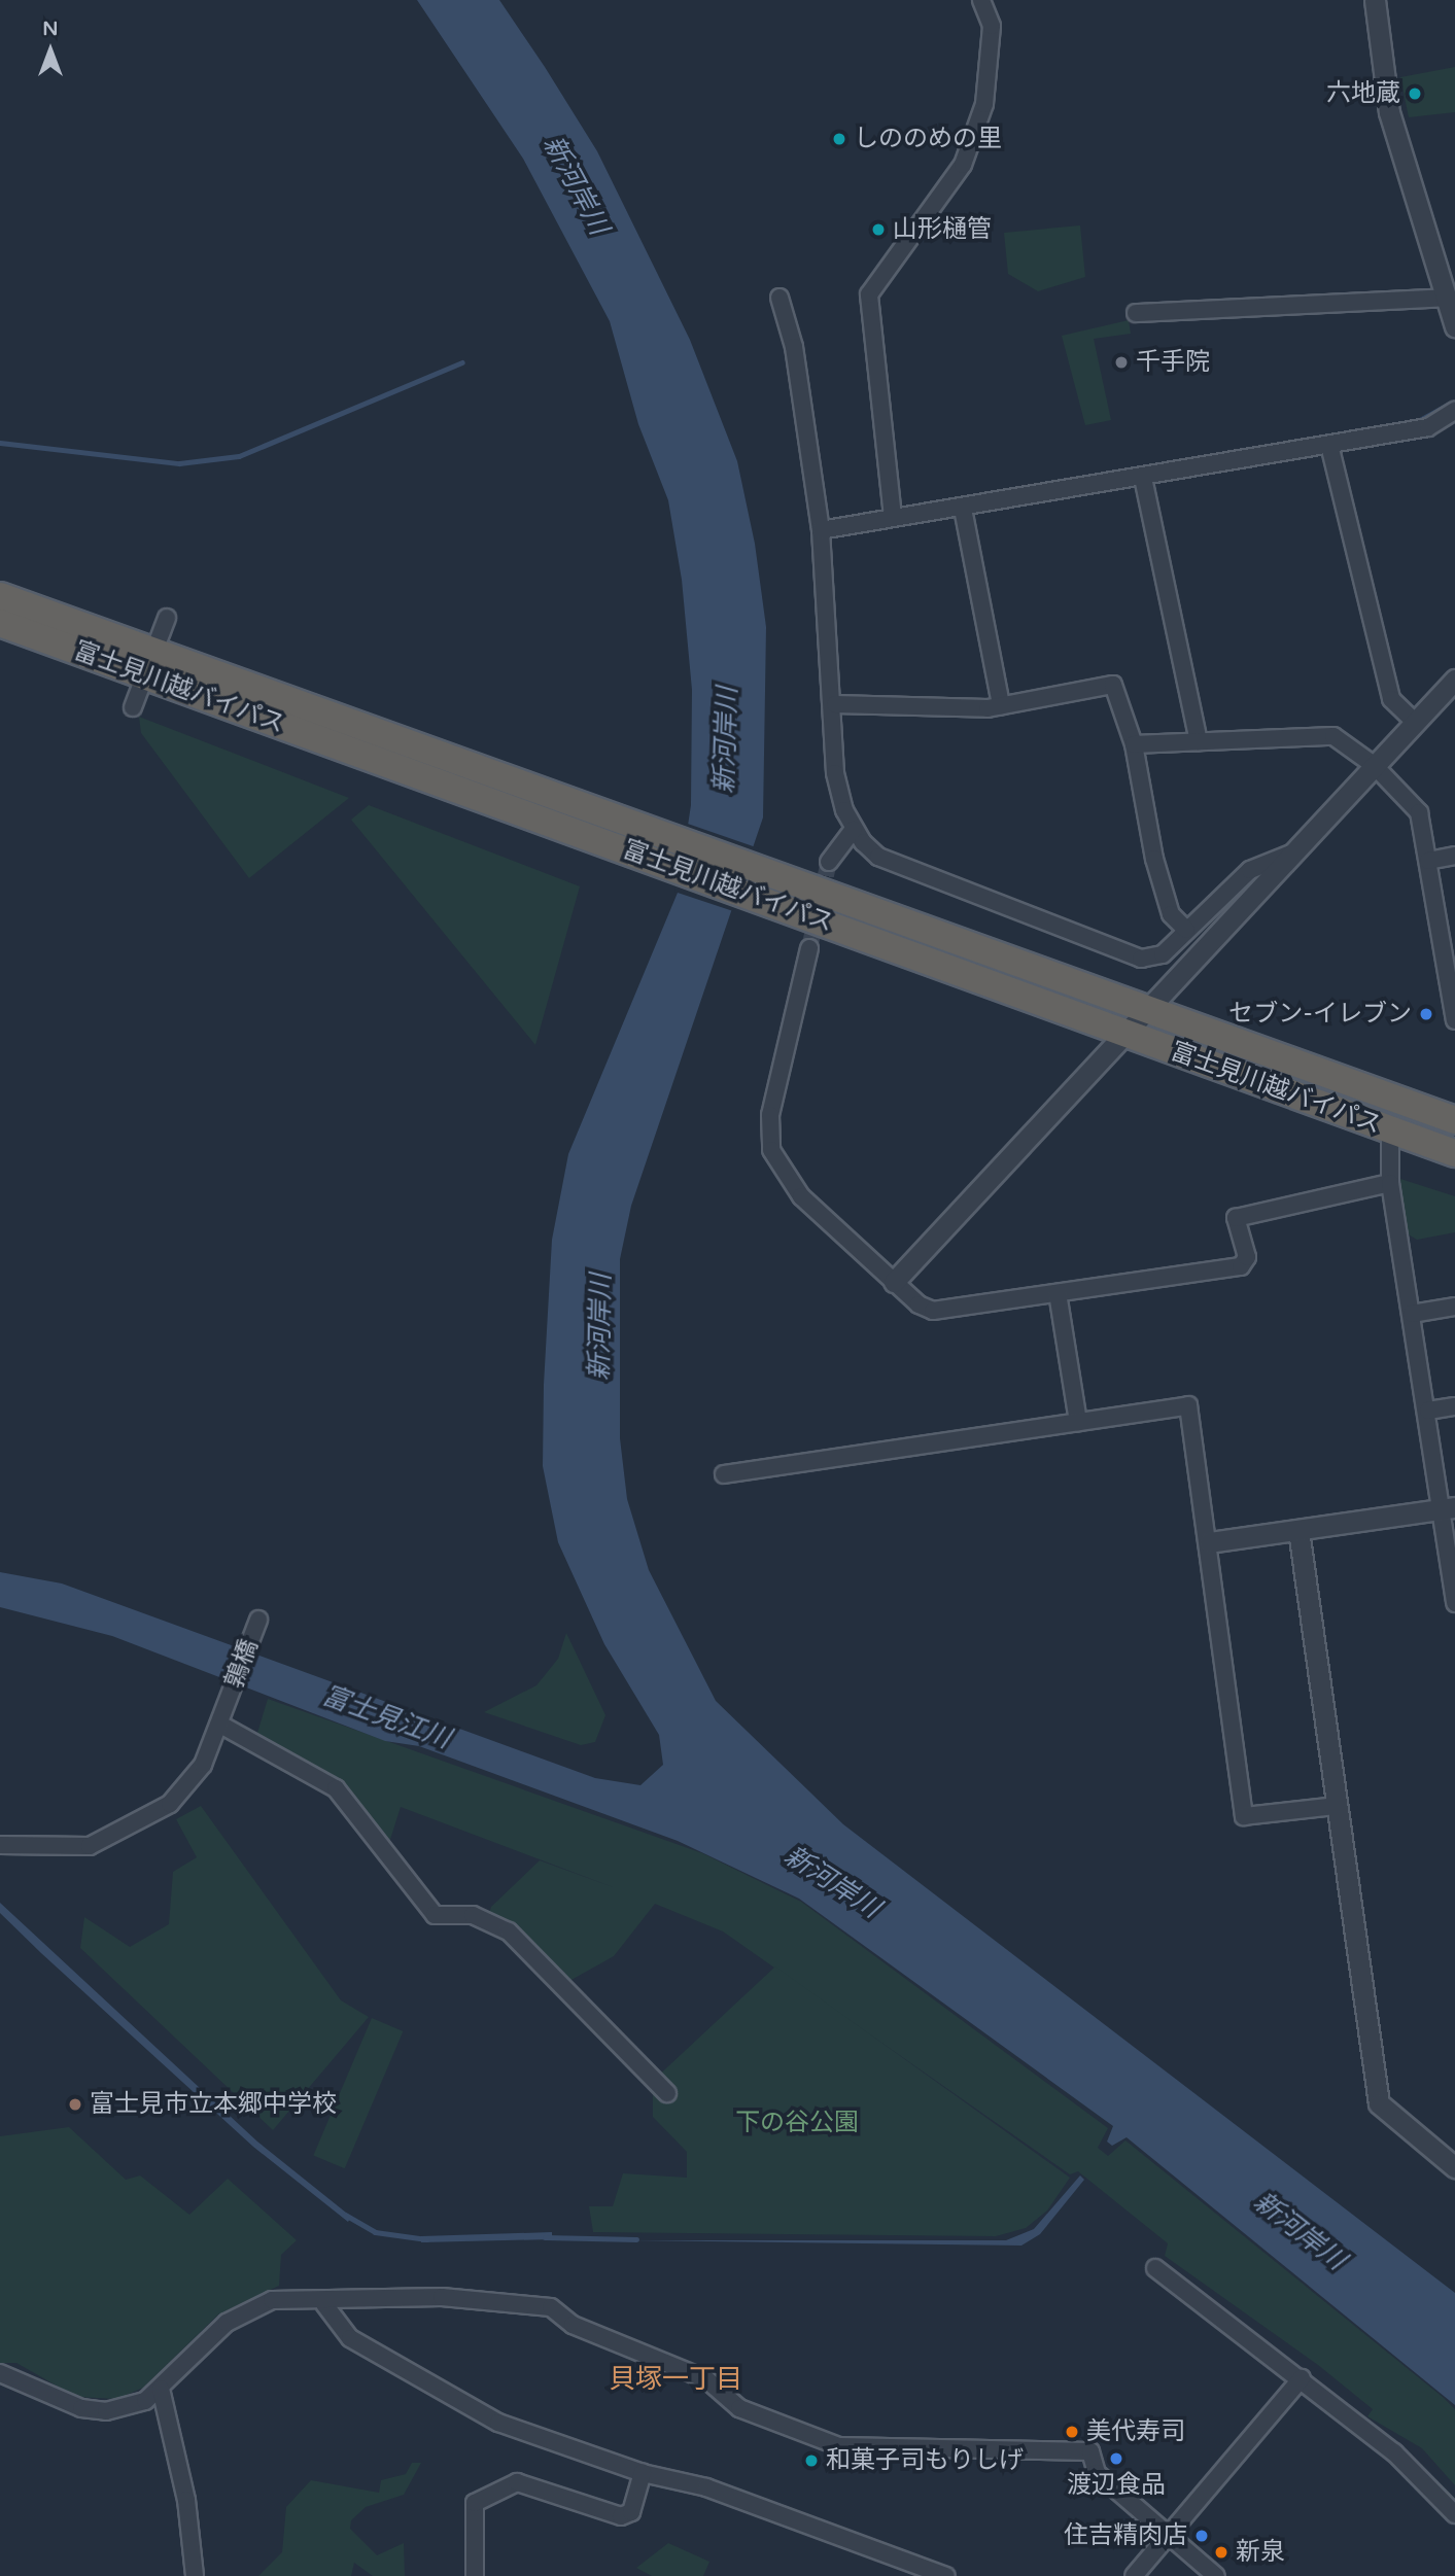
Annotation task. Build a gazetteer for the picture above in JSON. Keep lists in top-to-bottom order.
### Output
{
  "streets": {
    "highway": ["富士見川越バイパス"],
    "street": ["鶉橋"]
  },
  "districts": ["貝塚一丁目"],
  "water": ["新河岸川", "富士見江川"],
  "parks": ["下の谷公園"],
  "places": [
    "六地蔵",
    "しののめの里",
    "山形樋管",
    "千手院",
    "セブン-イレブン",
    "富士見市立本郷中学校",
    "美代寿司",
    "渡辺食品",
    "和菓子司もりしげ",
    "住吉精肉店",
    "新泉"
  ],
  "north": "top"
}
